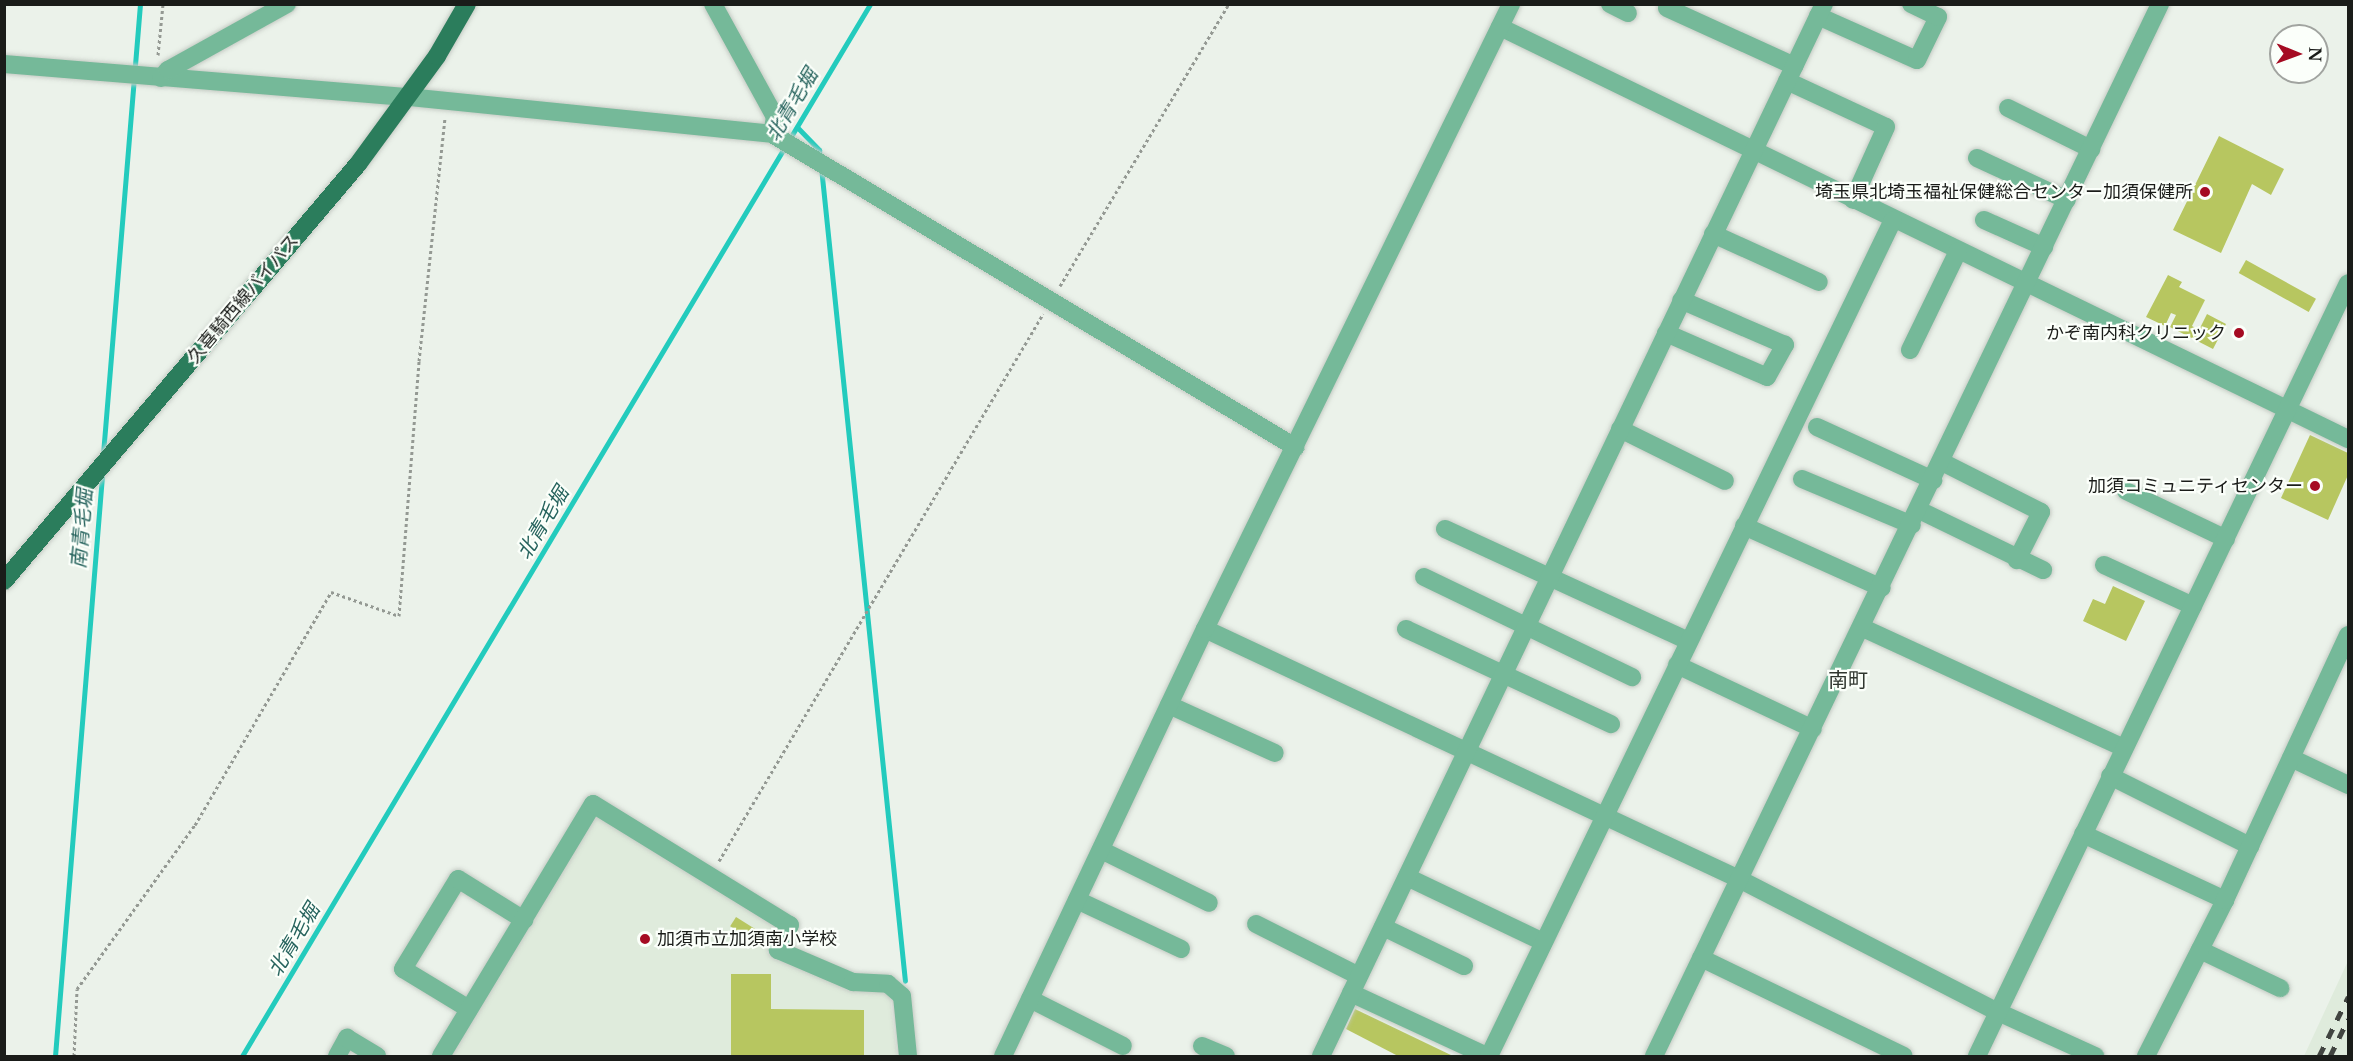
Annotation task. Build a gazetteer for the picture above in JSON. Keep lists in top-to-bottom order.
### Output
{
  "streets": {
    "main road": ["久喜騎西線バイパス"]
  },
  "districts": ["南町"],
  "water": ["北青毛堀", "南青毛堀"],
  "places": [
    "埼玉県北埼玉福祉保健総合センター加須保健所",
    "かぞ南内科クリニック",
    "加須コミュニティセンター",
    "加須市立加須南小学校"
  ],
  "north": "right"
}
